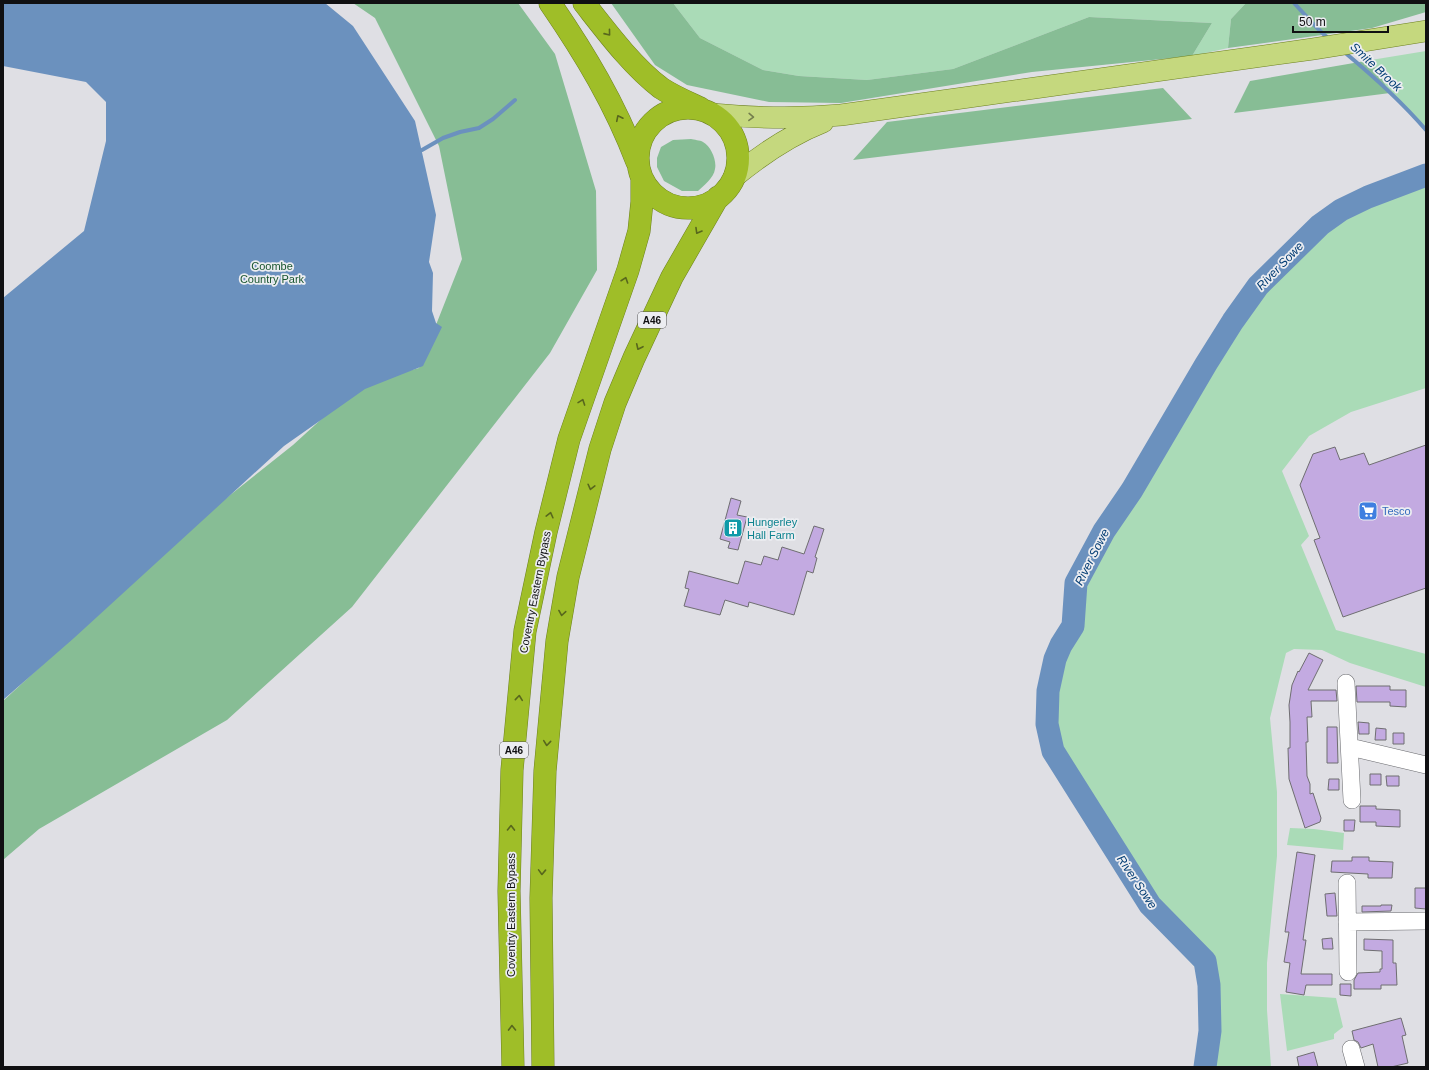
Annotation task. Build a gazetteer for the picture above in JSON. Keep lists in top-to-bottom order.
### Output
{
  "streets": {
    "highway": ["A46", "Coventry Eastern Bypass"]
  },
  "crossings": [
    ["A46", "Coventry Eastern Bypass"]
  ],
  "water": ["Smite Brook", "River Sowe"],
  "parks": ["Coombe Country Park"],
  "places": {
    "supermarket": ["Tesco"],
    "building": ["Hungerley Hall Farm"]
  },
  "scale_bar": "50 m"
}
